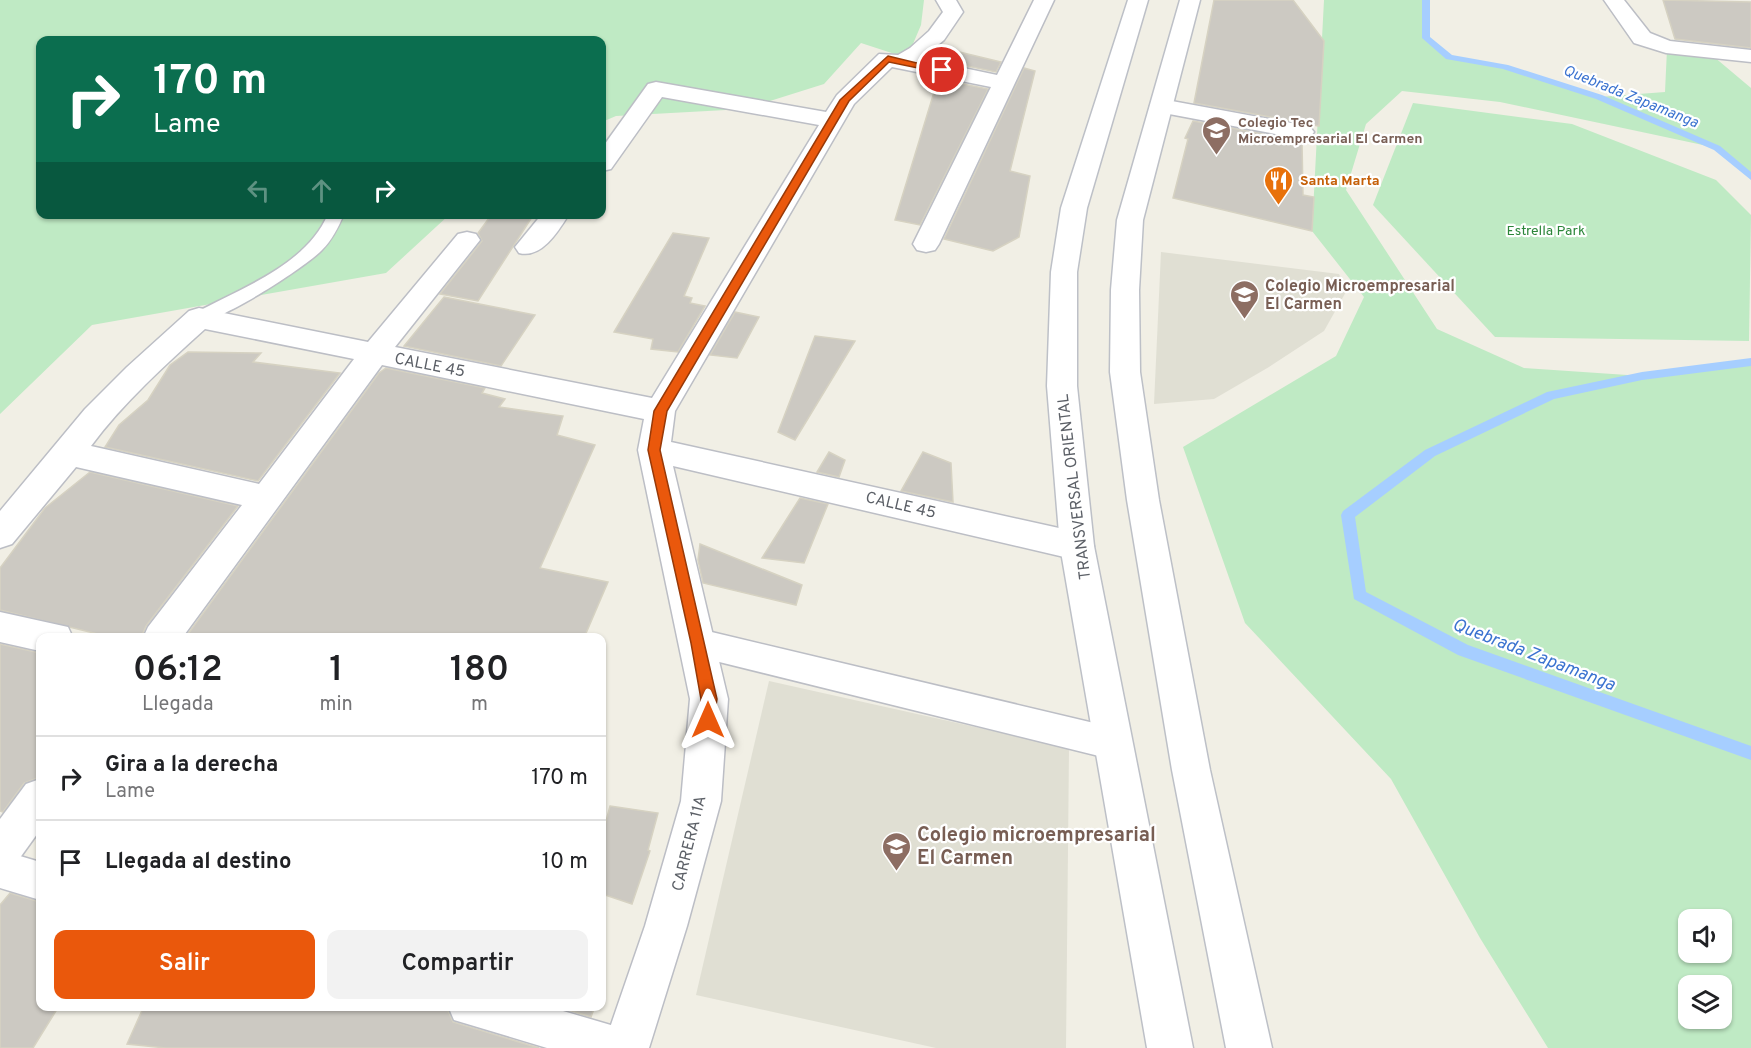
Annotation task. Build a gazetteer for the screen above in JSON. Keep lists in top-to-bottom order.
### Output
{
  "streets": {
    "street": ["CALLE 45", "TRANSVERSAL ORIENTAL", "CARRERA 11A"]
  },
  "crossings": [
    ["CALLE 45", "TRANSVERSAL ORIENTAL"],
    ["CALLE 45", "CARRERA 11A"]
  ],
  "water": ["Quebrada Zapamanga"],
  "parks": ["Estrella Park"],
  "places": {
    "school or university": ["Colegio Tec Microempresarial El Carmen", "Colegio Microempresarial El Carmen", "Colegio microempresarial El Carmen"],
    "restaurant": ["Santa Marta"]
  },
  "page": {
    "turn": ["170 m", "Lame"],
    "eta": [
      "06:12",
      "Llegada",
      "1",
      "min",
      "180",
      "m"
    ],
    "list": [
      {
        "name": "Gira a la derecha",
        "note": "Lame",
        "value": "170 m"
      },
      {
        "name": "Llegada al destino",
        "value": "10 m"
      }
    ],
    "buttons": ["Salir", "Compartir"]
  }
}
